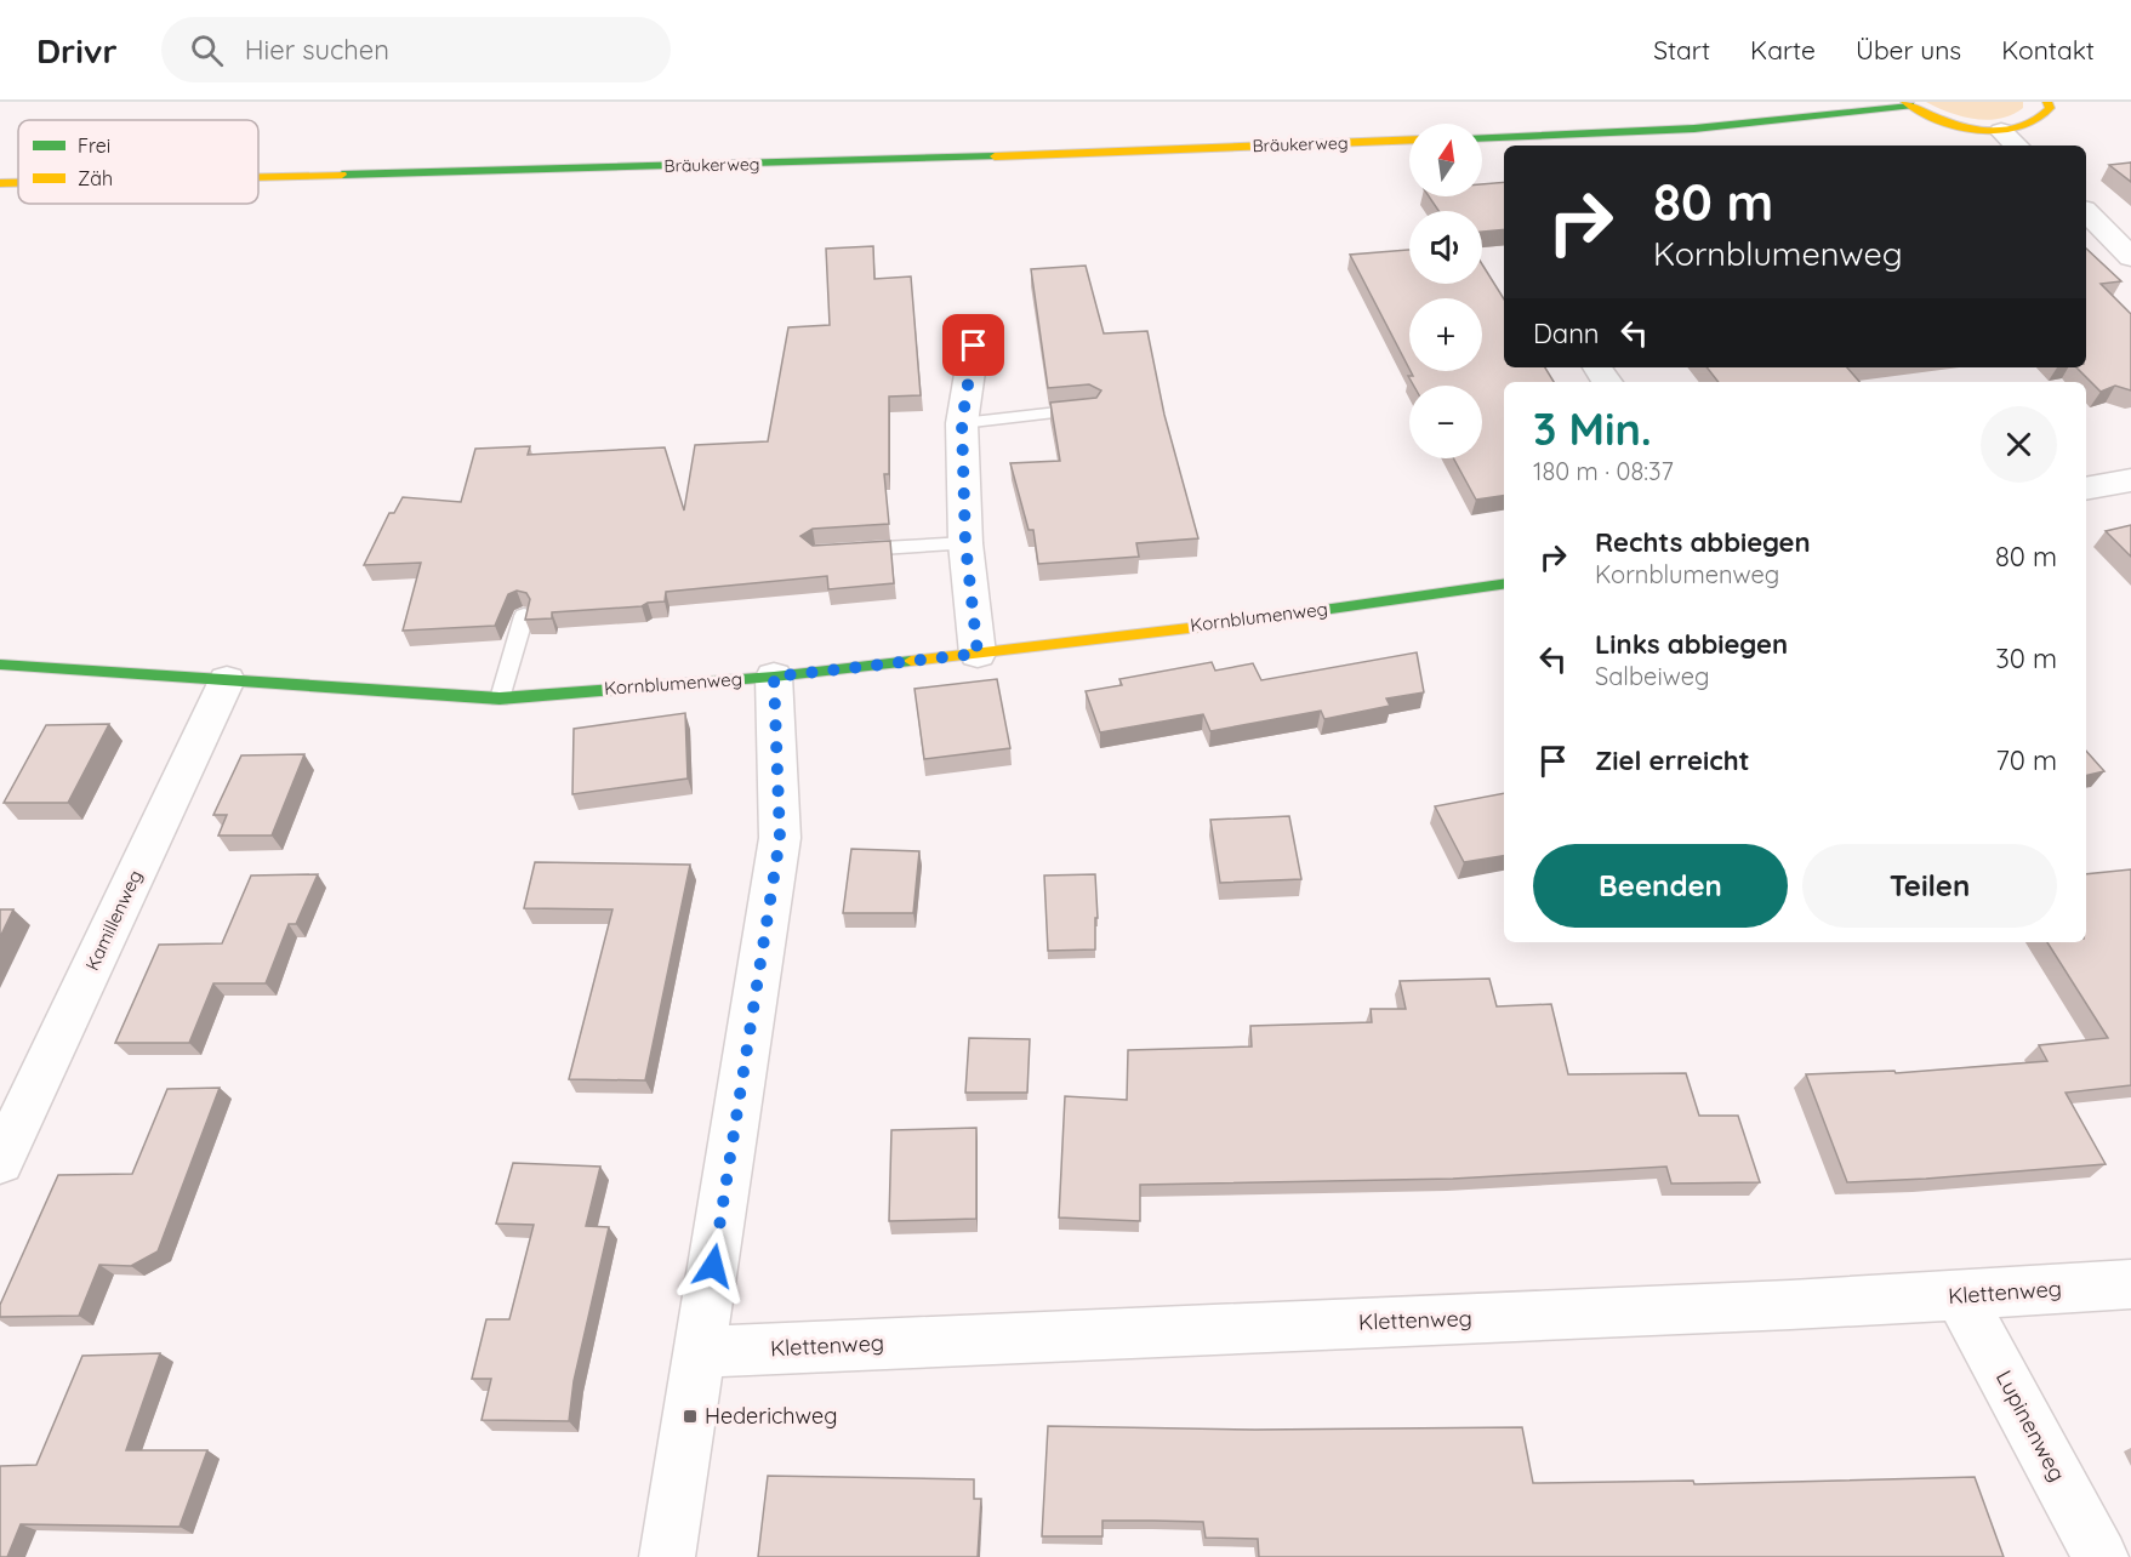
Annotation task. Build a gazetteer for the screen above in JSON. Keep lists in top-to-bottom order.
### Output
{
  "streets": {
    "main road": ["Bräukerweg", "Kornblumenweg"],
    "street": ["Kamillenweg", "Klettenweg", "Lupinenweg"]
  },
  "crossings": [
    ["Kornblumenweg", "Kamillenweg"],
    ["Klettenweg", "Lupinenweg"]
  ],
  "places": {
    "transit": ["Hederichweg"]
  },
  "legend": ["Frei", "Zäh"],
  "north": "top",
  "page": {
    "header": "Drivr",
    "search": "Hier suchen",
    "nav": [
      "Start",
      "Karte",
      "Über uns",
      "Kontakt"
    ],
    "map_buttons": ["+", "−"],
    "turn": ["80 m", "Kornblumenweg"],
    "then": "Dann",
    "heading": ["3 Min.", "180 m · 08:37"],
    "list": [
      {
        "name": "Rechts abbiegen",
        "note": "Kornblumenweg",
        "value": "80 m"
      },
      {
        "name": "Links abbiegen",
        "note": "Salbeiweg",
        "value": "30 m"
      },
      {
        "name": "Ziel erreicht",
        "value": "70 m"
      }
    ],
    "buttons": ["Beenden", "Teilen"]
  }
}
